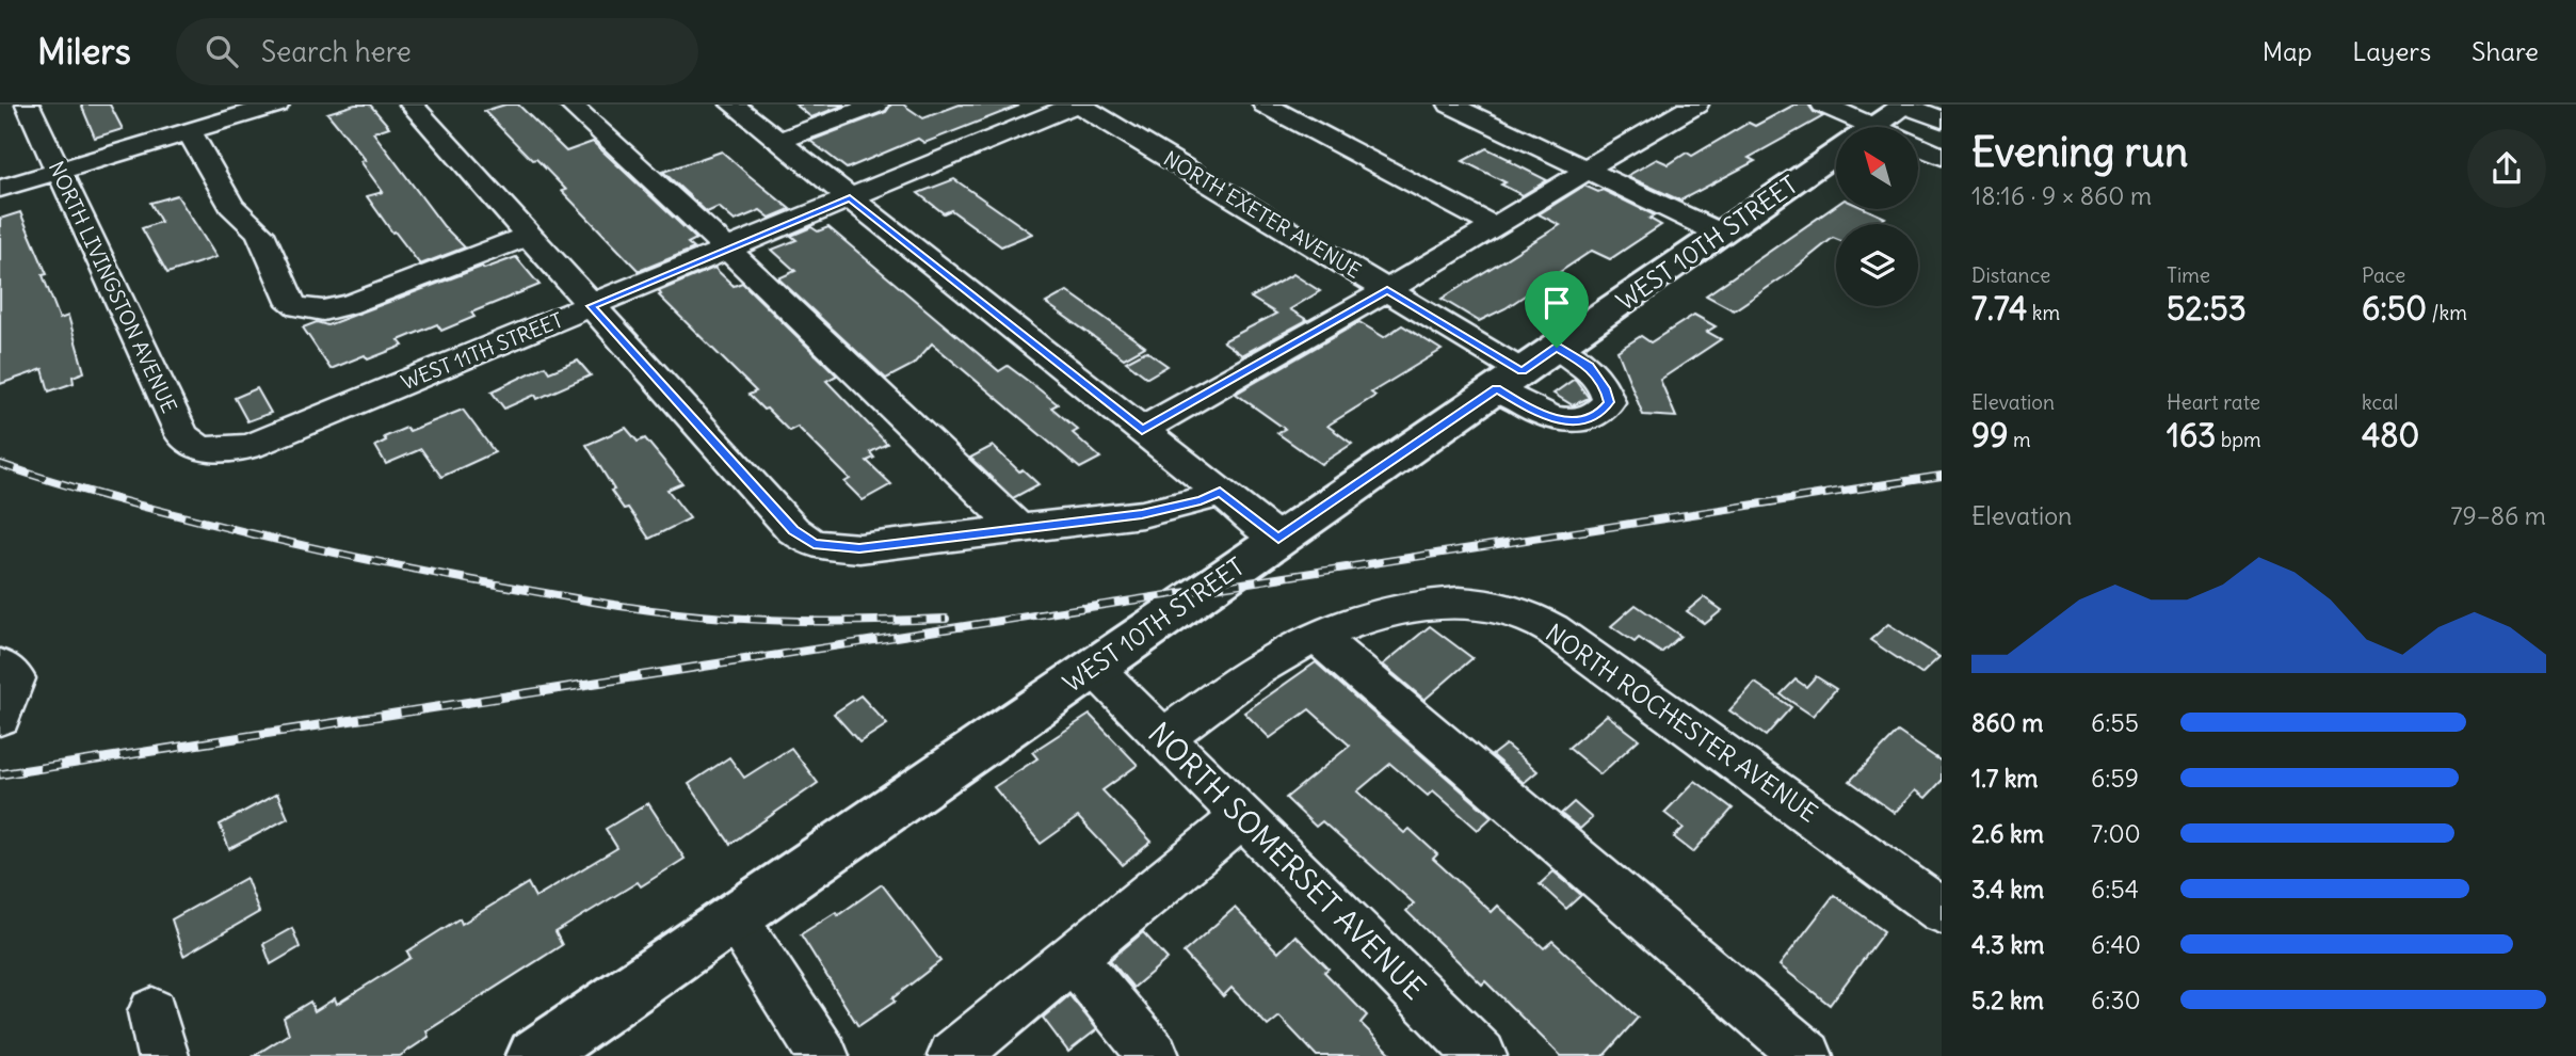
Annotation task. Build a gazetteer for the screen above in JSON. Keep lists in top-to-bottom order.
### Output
{
  "streets": {
    "main road": ["WEST 10TH STREET"],
    "street": [
      "NORTH EXETER AVENUE",
      "NORTH LIVINGSTON AVENUE",
      "WEST 11TH STREET",
      "NORTH ROCHESTER AVENUE",
      "NORTH SOMERSET AVENUE"
    ]
  },
  "crossings": [
    ["NORTH EXETER AVENUE", "WEST 10TH STREET"],
    ["NORTH EXETER AVENUE", "WEST 11TH STREET"],
    ["WEST 10TH STREET", "NORTH SOMERSET AVENUE"],
    ["NORTH LIVINGSTON AVENUE", "WEST 11TH STREET"],
    ["NORTH ROCHESTER AVENUE", "NORTH SOMERSET AVENUE"]
  ],
  "north": "top left",
  "page": {
    "header": "Milers",
    "search": "Search here",
    "nav": ["Map", "Layers", "Share"],
    "heading": ["Evening run", "18:16 · 9 × 860 m"],
    "stats": [
      ["Distance", "7.74 km"],
      ["Time", "52:53"],
      ["Pace", "6:50 /km"],
      ["Elevation", "99 m"],
      ["Heart rate", "163 bpm"],
      ["kcal", "480"]
    ],
    "chart": ["Elevation", "79–86 m"],
    "list": [
      {
        "name": "860 m",
        "note": "6:55"
      },
      {
        "name": "1.7 km",
        "note": "6:59"
      },
      {
        "name": "2.6 km",
        "note": "7:00"
      },
      {
        "name": "3.4 km",
        "note": "6:54"
      },
      {
        "name": "4.3 km",
        "note": "6:40"
      },
      {
        "name": "5.2 km",
        "note": "6:30"
      }
    ]
  }
}
